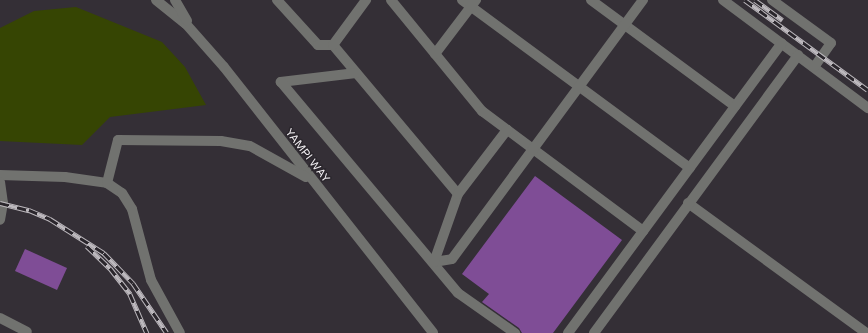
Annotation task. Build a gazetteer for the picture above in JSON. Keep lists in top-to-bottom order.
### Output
{
  "streets": {
    "street": ["YAMPI WAY"]
  }
}
